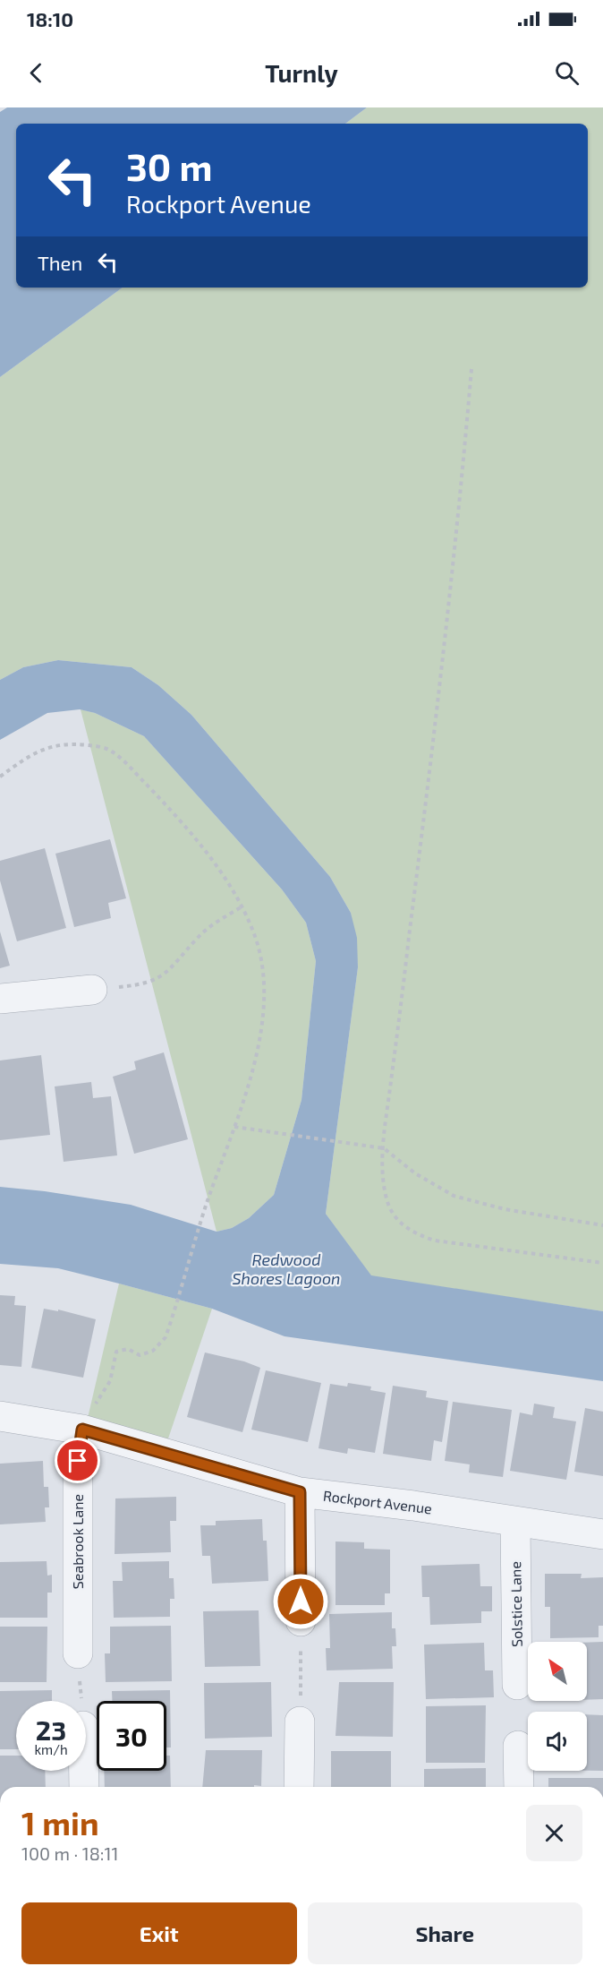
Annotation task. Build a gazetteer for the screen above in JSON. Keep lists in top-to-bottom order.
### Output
{
  "streets": {
    "street": ["Rockport Avenue", "Seabrook Lane", "Solstice Lane"]
  },
  "crossings": [
    ["Rockport Avenue", "Seabrook Lane"],
    ["Rockport Avenue", "Solstice Lane"]
  ],
  "water": ["Redwood Shores Lagoon"],
  "north": "top left",
  "page": {
    "status": "18:10",
    "header": "Turnly",
    "turn": ["30 m", "Rockport Avenue"],
    "then": "Then",
    "speed": "23 km/h",
    "limit": "30",
    "heading": ["1 min", "100 m · 18:11"],
    "buttons": ["Exit", "Share"]
  }
}
